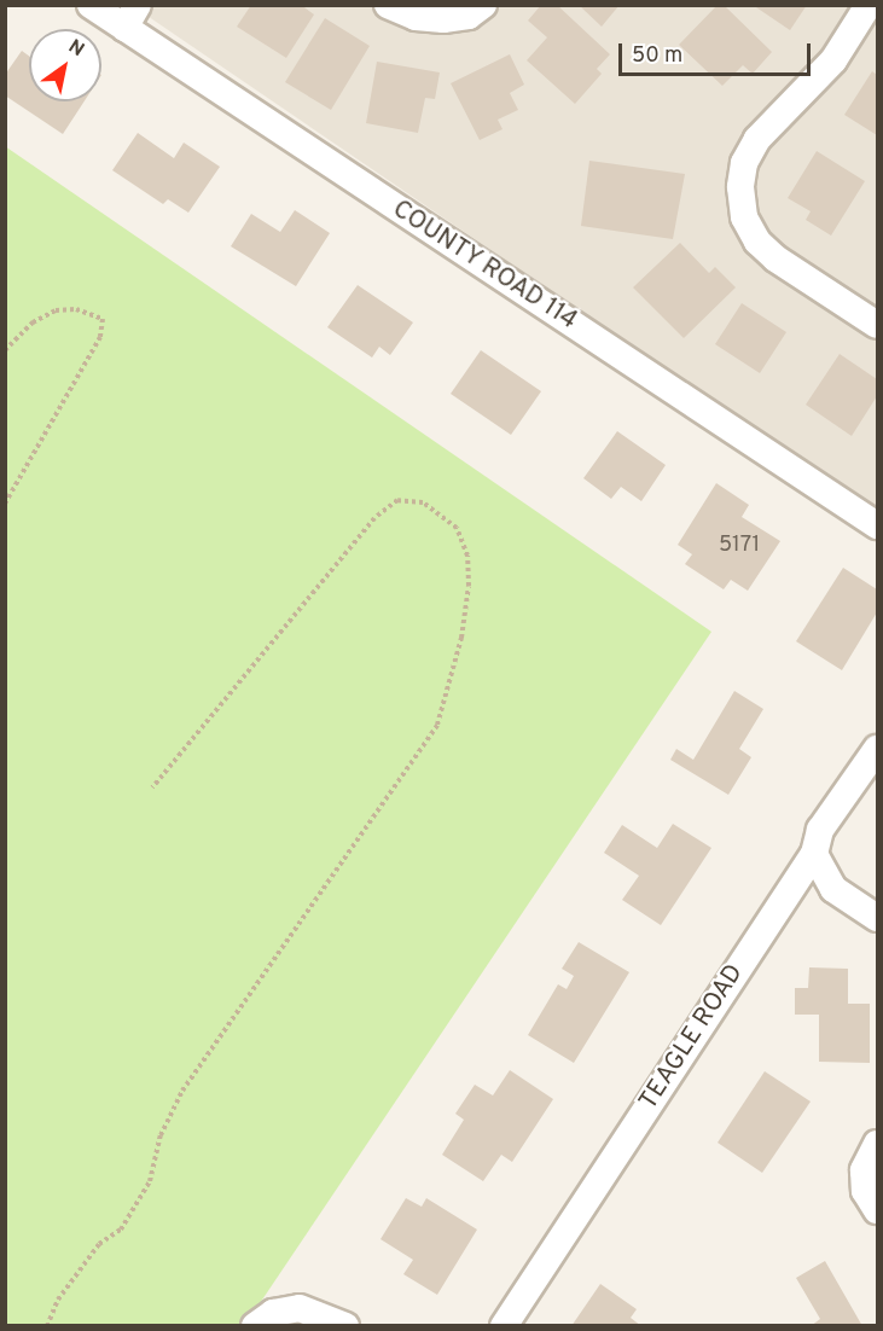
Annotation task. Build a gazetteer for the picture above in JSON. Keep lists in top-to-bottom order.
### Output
{
  "streets": {
    "street": ["COUNTY ROAD 114", "TEAGLE ROAD"]
  },
  "house_numbers": ["5171"],
  "scale_bar": "50 m",
  "north": "top right"
}
